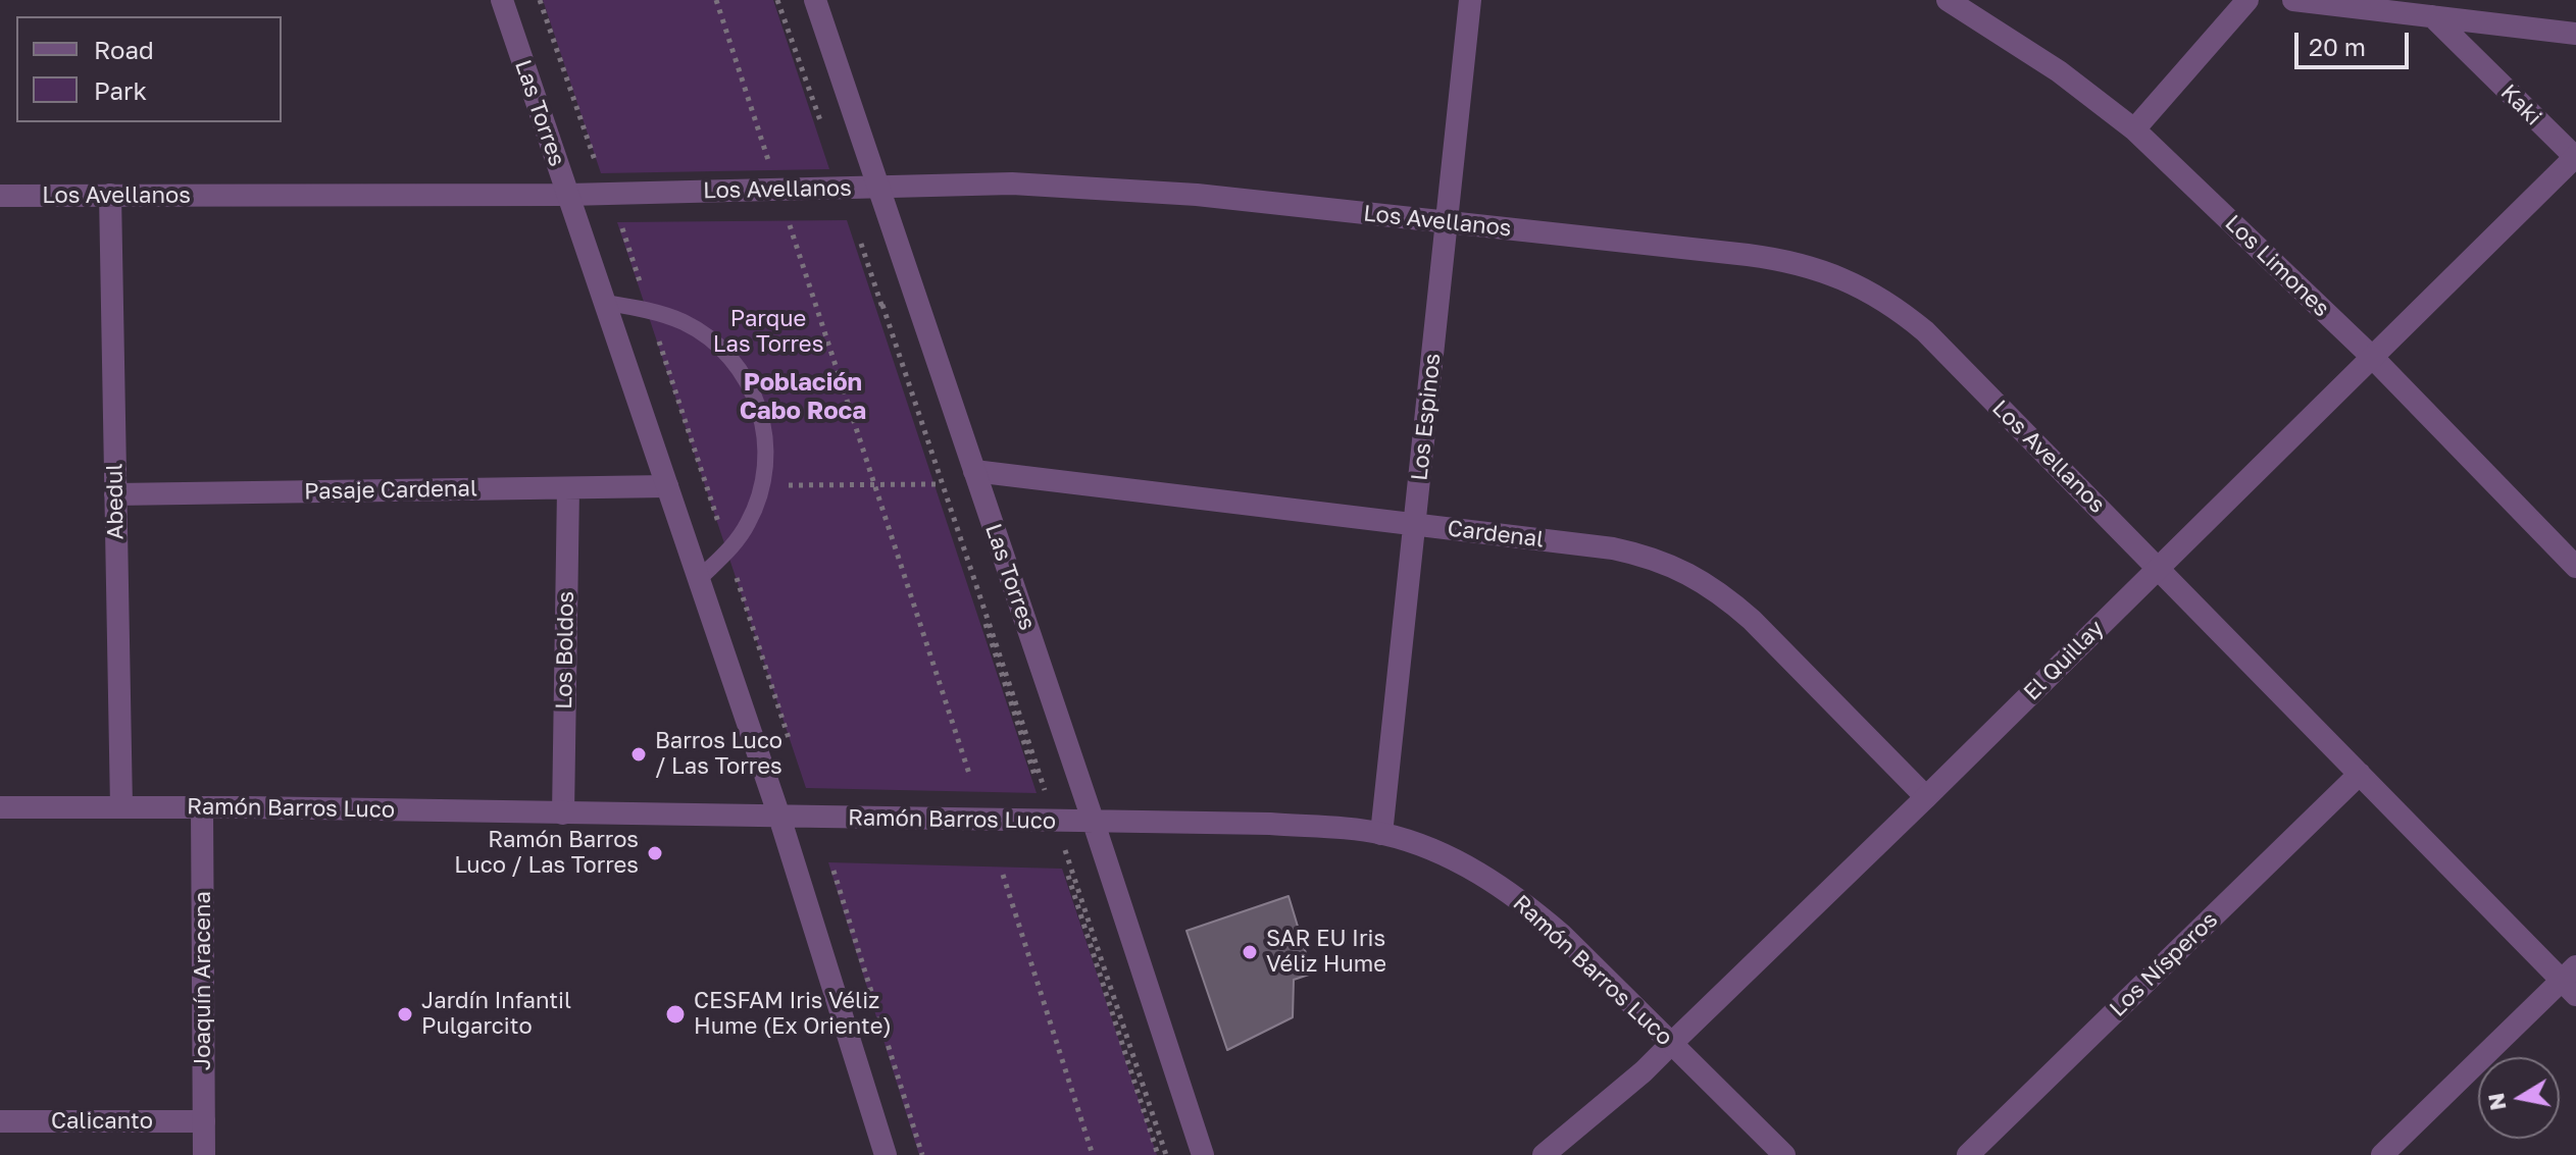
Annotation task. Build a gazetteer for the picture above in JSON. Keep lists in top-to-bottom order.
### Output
{
  "streets": {
    "street": [
      "Kaki",
      "Las Torres",
      "Los Avellanos",
      "Los Limones",
      "Los Espinos",
      "Pasaje Cardenal",
      "Abedul",
      "Cardenal",
      "Los Boldos",
      "El Quillay",
      "Ramón Barros Luco",
      "Los Nísperos",
      "Joaquín Aracena",
      "Calicanto"
    ]
  },
  "crossings": [
    ["Kaki", "El Quillay"],
    ["Las Torres", "Los Avellanos"],
    ["Las Torres", "Pasaje Cardenal"],
    ["Las Torres", "Cardenal"],
    ["Las Torres", "Ramón Barros Luco"],
    ["Los Avellanos", "Los Espinos"],
    ["Los Avellanos", "Abedul"],
    ["Los Avellanos", "El Quillay"],
    ["Los Avellanos", "Los Nísperos"],
    ["Los Limones", "El Quillay"],
    ["Los Espinos", "Cardenal"],
    ["Los Espinos", "Ramón Barros Luco"],
    ["Pasaje Cardenal", "Abedul"],
    ["Pasaje Cardenal", "Los Boldos"],
    ["Abedul", "Ramón Barros Luco"],
    ["Cardenal", "El Quillay"],
    ["Los Boldos", "Ramón Barros Luco"],
    ["El Quillay", "Ramón Barros Luco"],
    ["Ramón Barros Luco", "Joaquín Aracena"],
    ["Joaquín Aracena", "Calicanto"]
  ],
  "districts": ["Población Cabo Roca"],
  "parks": ["Parque Las Torres"],
  "places": [
    "Barros Luco / Las Torres",
    "Ramón Barros Luco / Las Torres",
    "SAR EU Iris Véliz Hume",
    "Jardín Infantil Pulgarcito",
    "CESFAM Iris Véliz Hume (Ex Oriente)"
  ],
  "legend": ["Road", "Park"],
  "scale_bar": "20 m",
  "north": "left"
}
